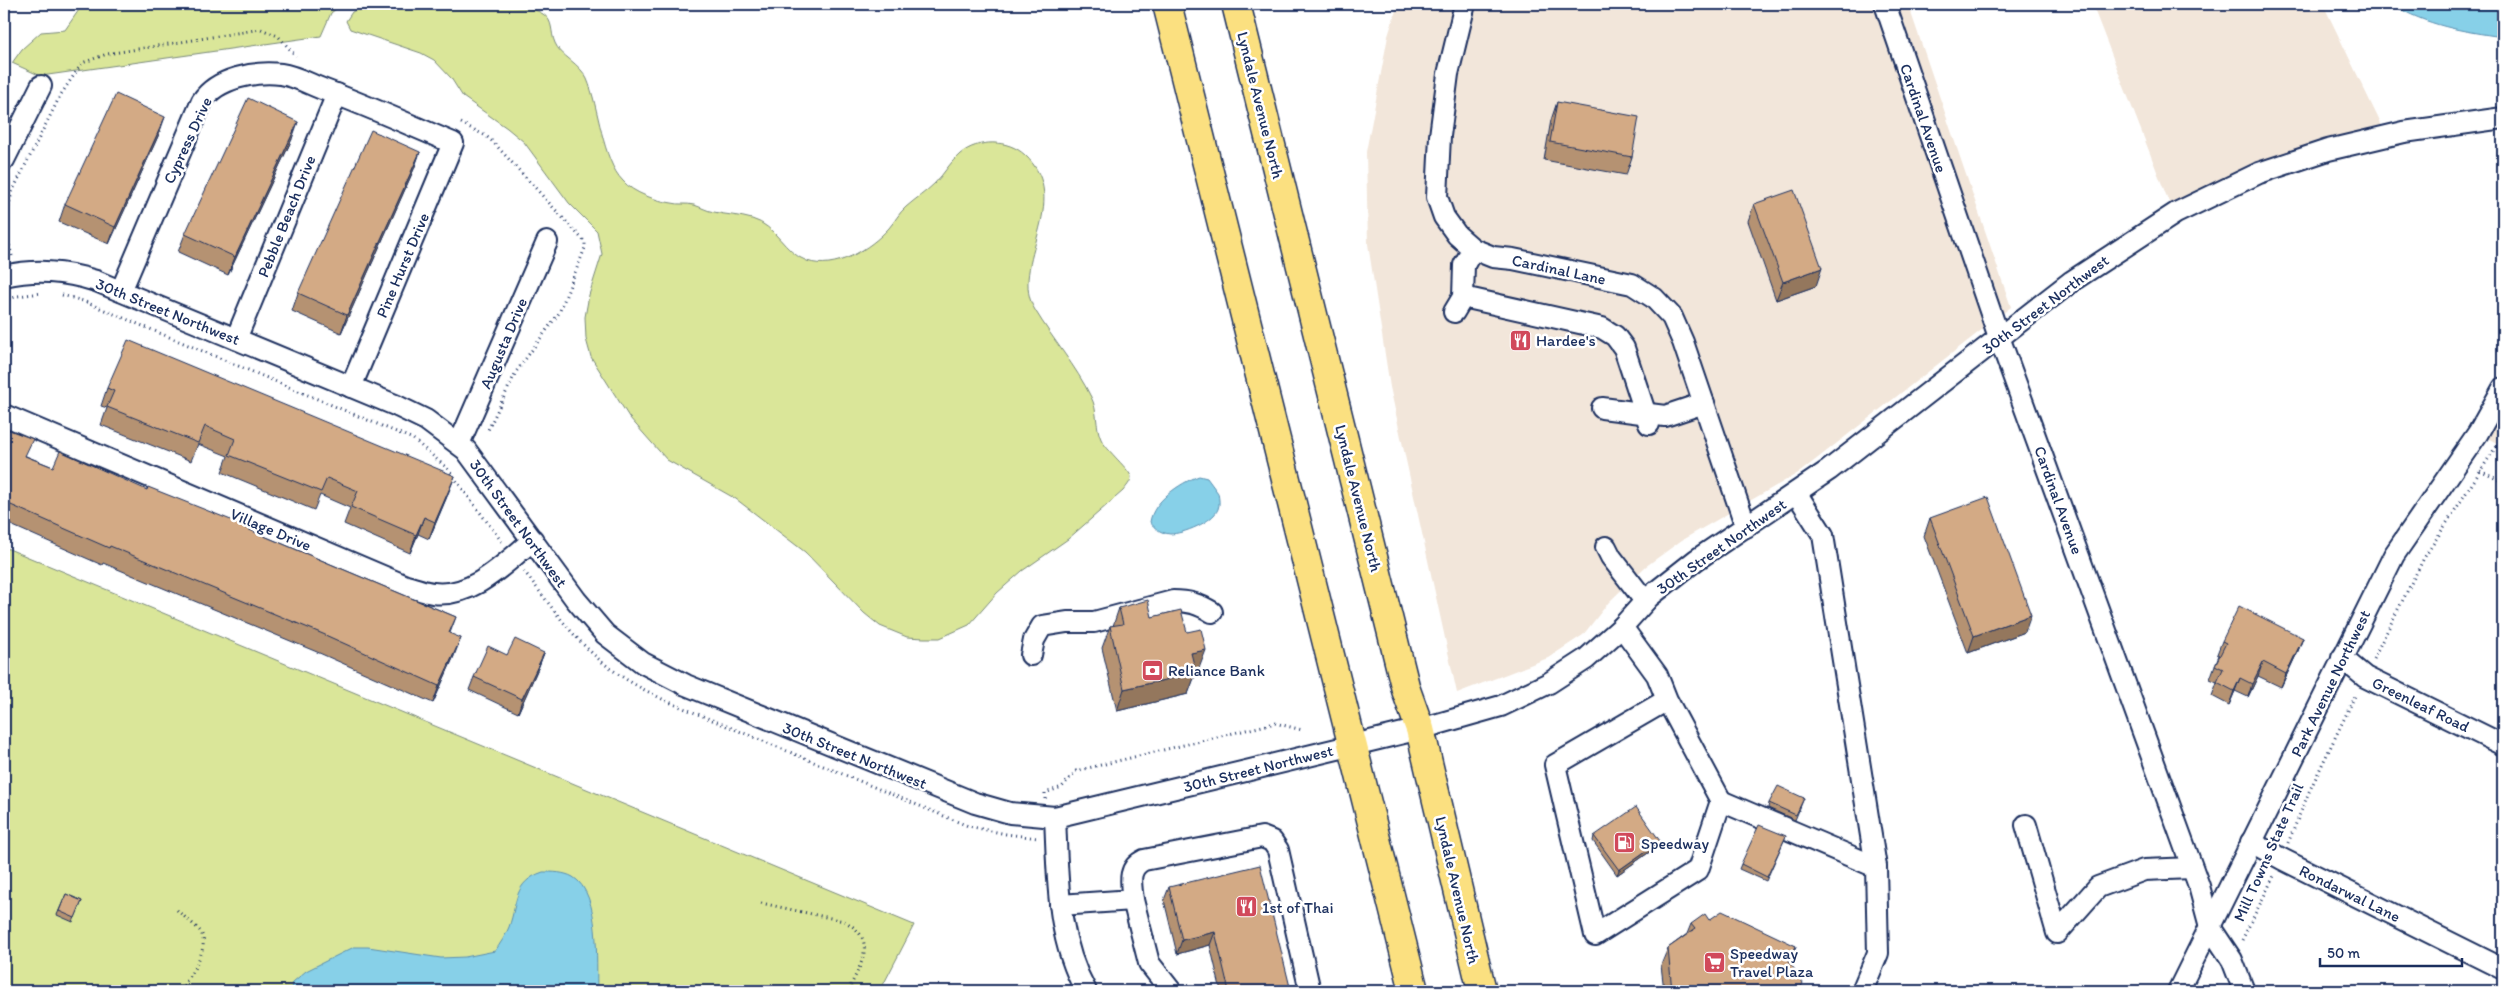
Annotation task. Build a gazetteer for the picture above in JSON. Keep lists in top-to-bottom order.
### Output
{
  "streets": {
    "highway": ["Lyndale Avenue North"],
    "street": [
      "Cardinal Avenue",
      "Cypress Drive",
      "Pebble Beach Drive",
      "Pine Hurst Drive",
      "Cardinal Lane",
      "30th Street Northwest",
      "Augusta Drive",
      "Village Drive",
      "Park Avenue Northwest",
      "Greenleaf Road",
      "Rondarwal Lane"
    ],
    "path": ["Mill Towns State Trail"]
  },
  "crossings": [
    ["Lyndale Avenue North", "30th Street Northwest"],
    ["Cardinal Avenue", "30th Street Northwest"],
    ["Cardinal Avenue", "Park Avenue Northwest"],
    ["Cardinal Avenue", "Mill Towns State Trail"],
    ["Cypress Drive", "Pebble Beach Drive"],
    ["Cypress Drive", "Pine Hurst Drive"],
    ["Cypress Drive", "30th Street Northwest"],
    ["Pebble Beach Drive", "30th Street Northwest"],
    ["Pine Hurst Drive", "30th Street Northwest"],
    ["Cardinal Lane", "30th Street Northwest"],
    ["30th Street Northwest", "Augusta Drive"],
    ["30th Street Northwest", "Village Drive"],
    ["Park Avenue Northwest", "Greenleaf Road"],
    ["Park Avenue Northwest", "Rondarwal Lane"],
    ["Greenleaf Road", "Mill Towns State Trail"],
    ["Mill Towns State Trail", "Rondarwal Lane"]
  ],
  "places": {
    "restaurant": ["Hardee's", "1st of Thai"],
    "bank": ["Reliance Bank"],
    "fuel station": ["Speedway"],
    "supermarket": ["Speedway Travel Plaza"]
  },
  "scale_bar": "50 m"
}
